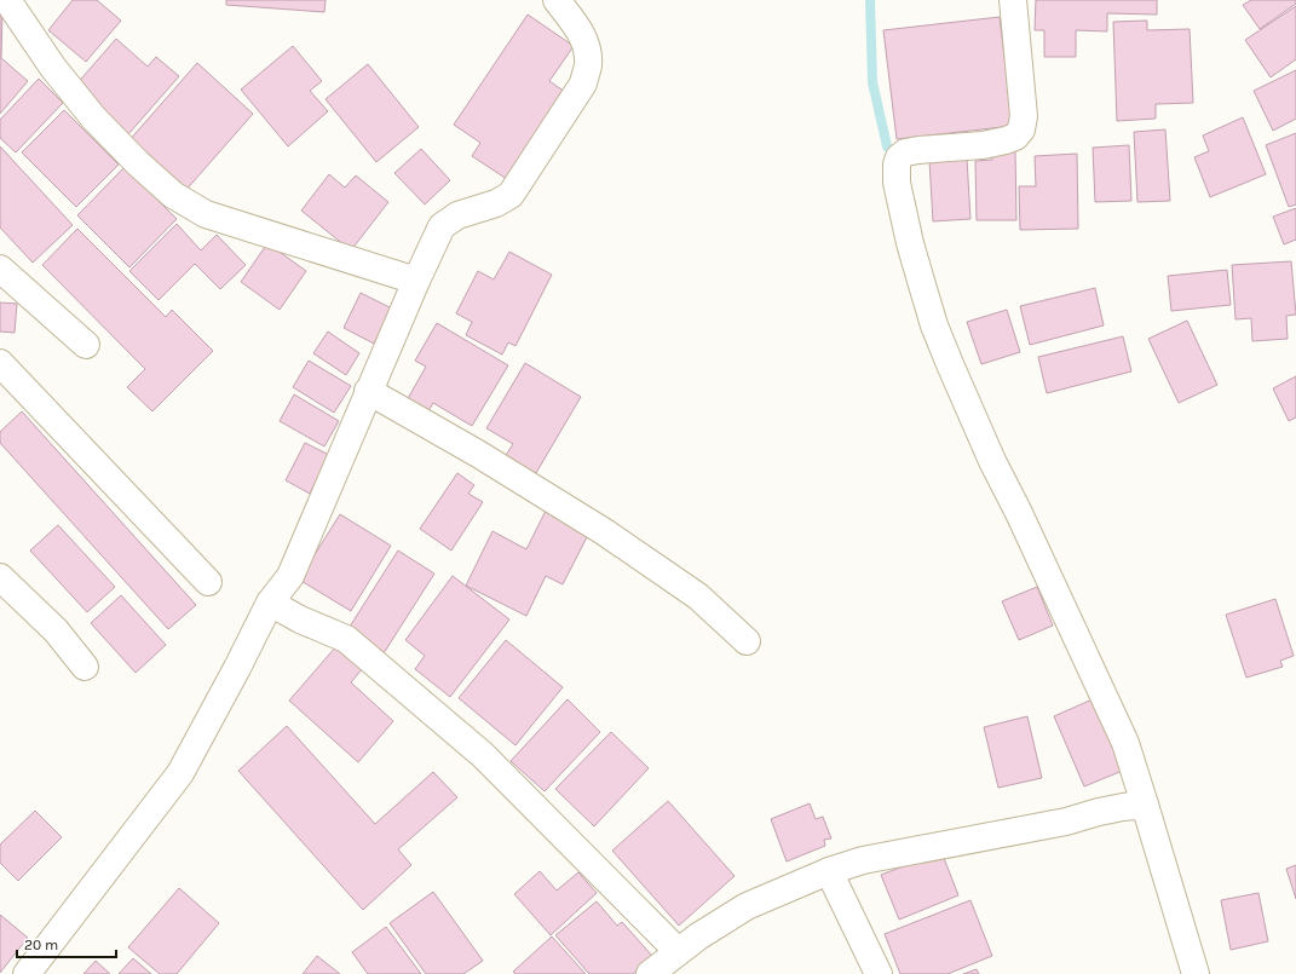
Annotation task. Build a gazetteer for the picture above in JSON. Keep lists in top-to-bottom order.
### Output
{
  "scale_bar": "20 m"
}
